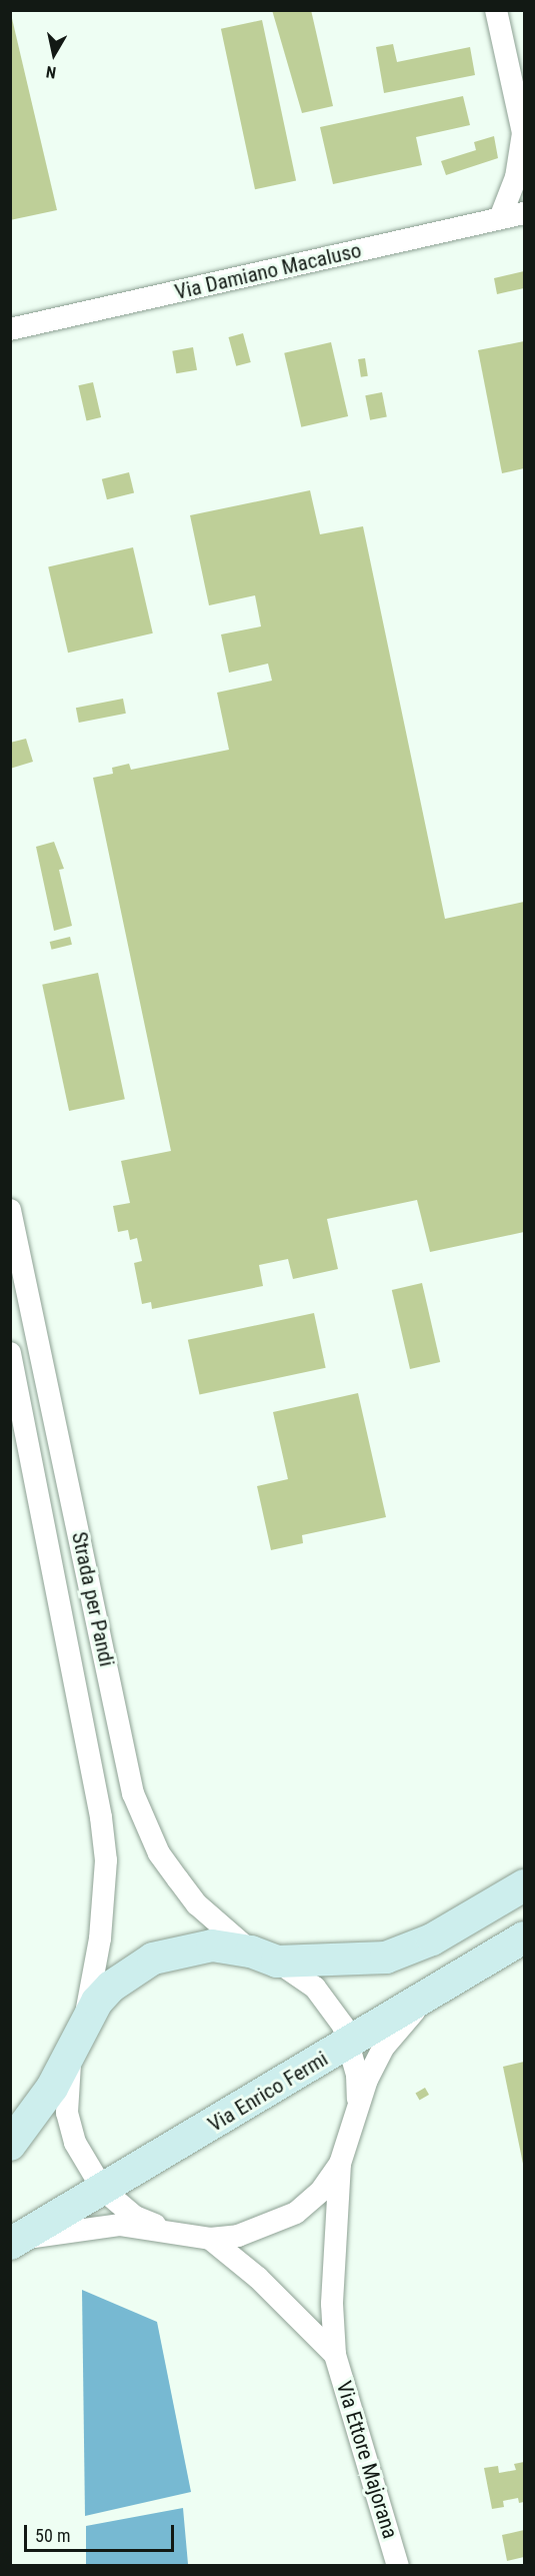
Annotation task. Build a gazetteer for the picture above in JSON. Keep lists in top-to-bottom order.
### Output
{
  "streets": {
    "street": [
      "Via Damiano Macaluso",
      "Strada per Pandi",
      "Via Enrico Fermi",
      "Via Ettore Majorana"
    ]
  },
  "crossings": [
    ["Strada per Pandi", "Via Enrico Fermi"]
  ],
  "scale_bar": "50 m",
  "north": "bottom"
}
